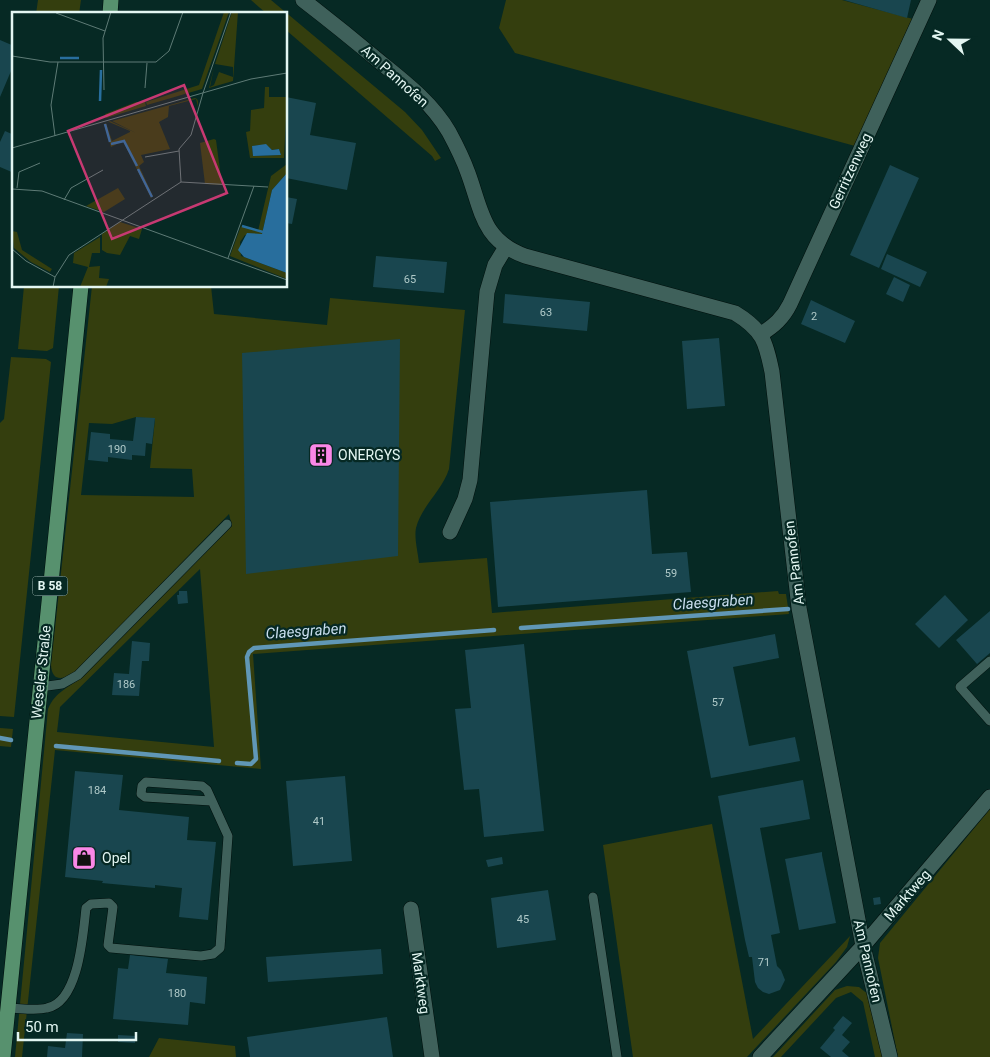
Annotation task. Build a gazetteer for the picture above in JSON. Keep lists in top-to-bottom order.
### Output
{
  "streets": {
    "main road": ["B 58", "Weseler Straße"],
    "street": ["Am Pannofen", "Gerritzenweg", "Marktweg"]
  },
  "crossings": [
    ["Am Pannofen", "Gerritzenweg"],
    ["Am Pannofen", "Marktweg"]
  ],
  "water": ["Claesgraben"],
  "places": {
    "building": ["ONERGYS"],
    "shop": ["Opel"]
  },
  "house_numbers": [
    "65",
    "63",
    "2",
    "190",
    "59",
    "186",
    "57",
    "184",
    "41",
    "45",
    "71",
    "180"
  ],
  "scale_bar": "50 m",
  "north": "left"
}
